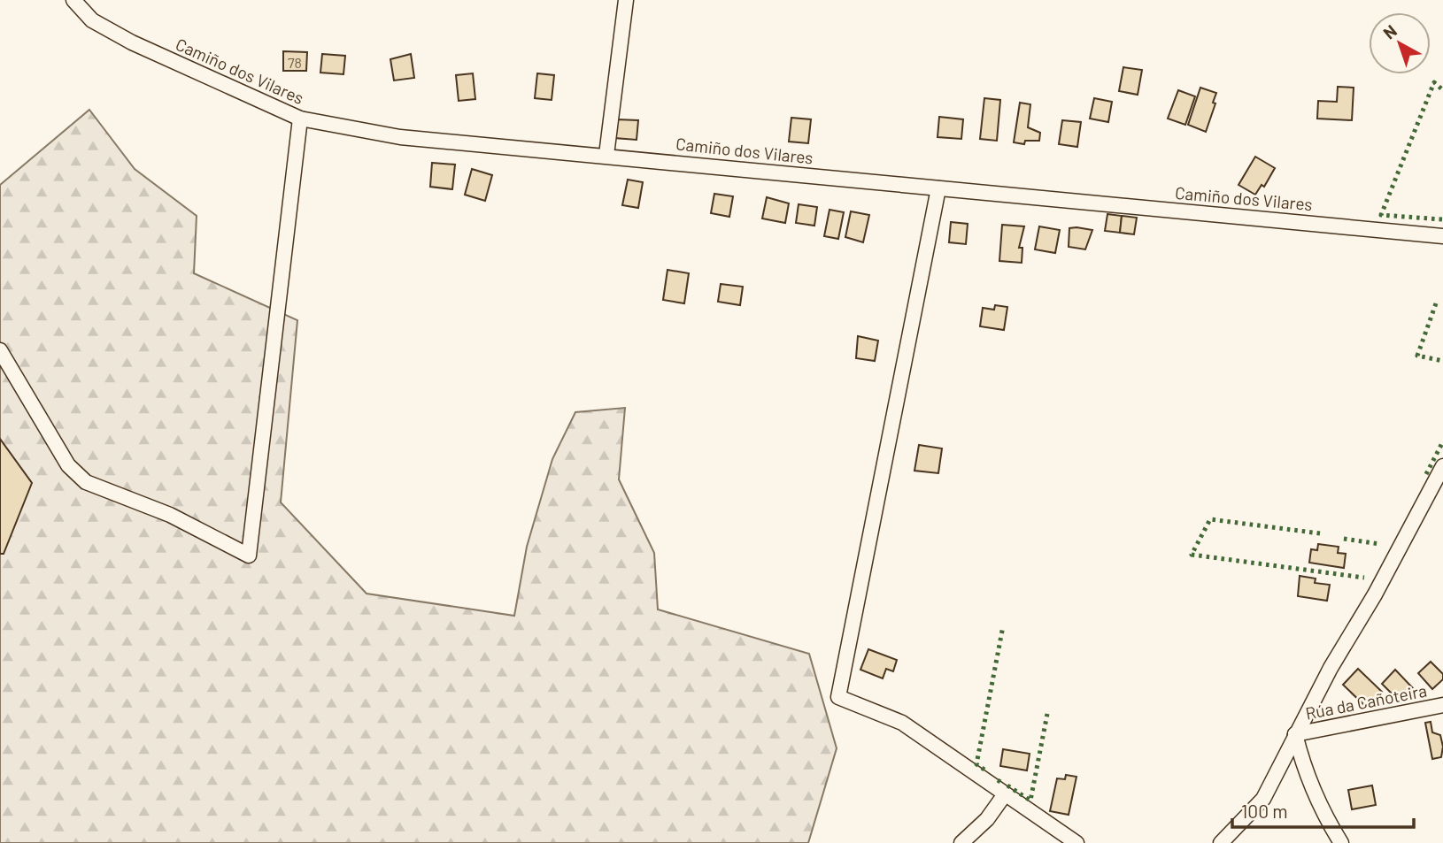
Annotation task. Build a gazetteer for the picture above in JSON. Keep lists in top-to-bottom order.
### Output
{
  "streets": {
    "street": ["Camiño dos Vilares", "Rúa da Cañoteira"]
  },
  "house_numbers": ["78"],
  "scale_bar": "100 m",
  "north": "top left"
}
